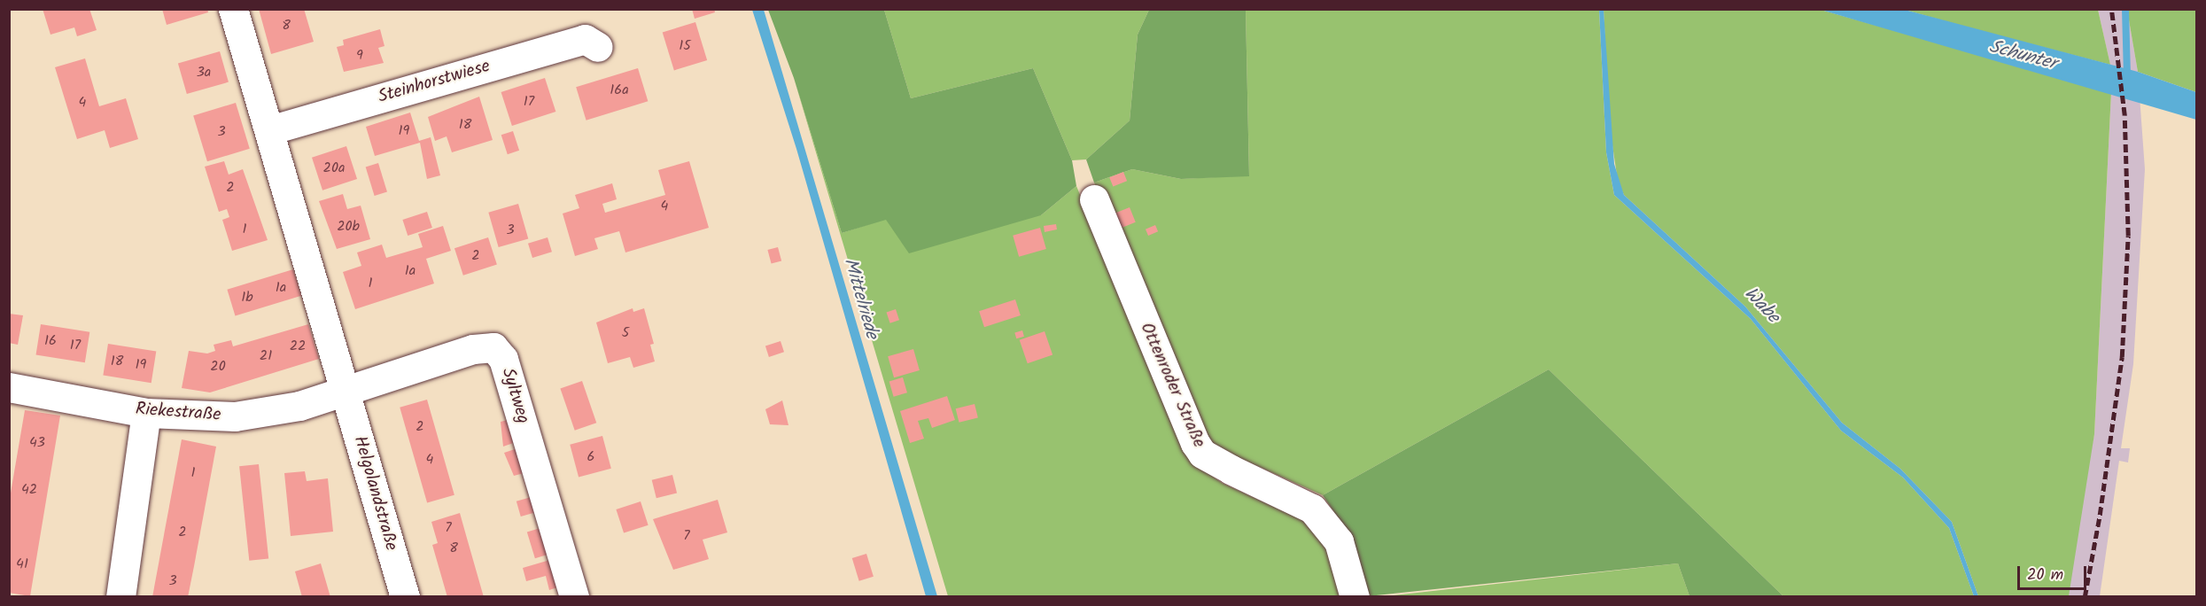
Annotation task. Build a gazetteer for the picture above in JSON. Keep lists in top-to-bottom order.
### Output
{
  "streets": {
    "street": [
      "Steinhorstwiese",
      "Ottenroder Straße",
      "Syltweg",
      "Riekestraße",
      "Helgolandstraße"
    ]
  },
  "crossings": [
    ["Syltweg", "Riekestraße"],
    ["Syltweg", "Helgolandstraße"],
    ["Riekestraße", "Helgolandstraße"]
  ],
  "water": ["Schunter", "Mittelriede", "Wabe"],
  "house_numbers": [
    "8",
    "15",
    "9",
    "3a",
    "16a",
    "17",
    "4",
    "18",
    "19",
    "3",
    "20a",
    "2",
    "4",
    "20b",
    "1",
    "3",
    "2",
    "1a",
    "1",
    "1a",
    "1b",
    "5",
    "16",
    "17",
    "22",
    "21",
    "18",
    "19",
    "20",
    "2",
    "43",
    "6",
    "4",
    "1",
    "42",
    "7",
    "2",
    "7",
    "8",
    "41",
    "3"
  ],
  "scale_bar": "20 m"
}
